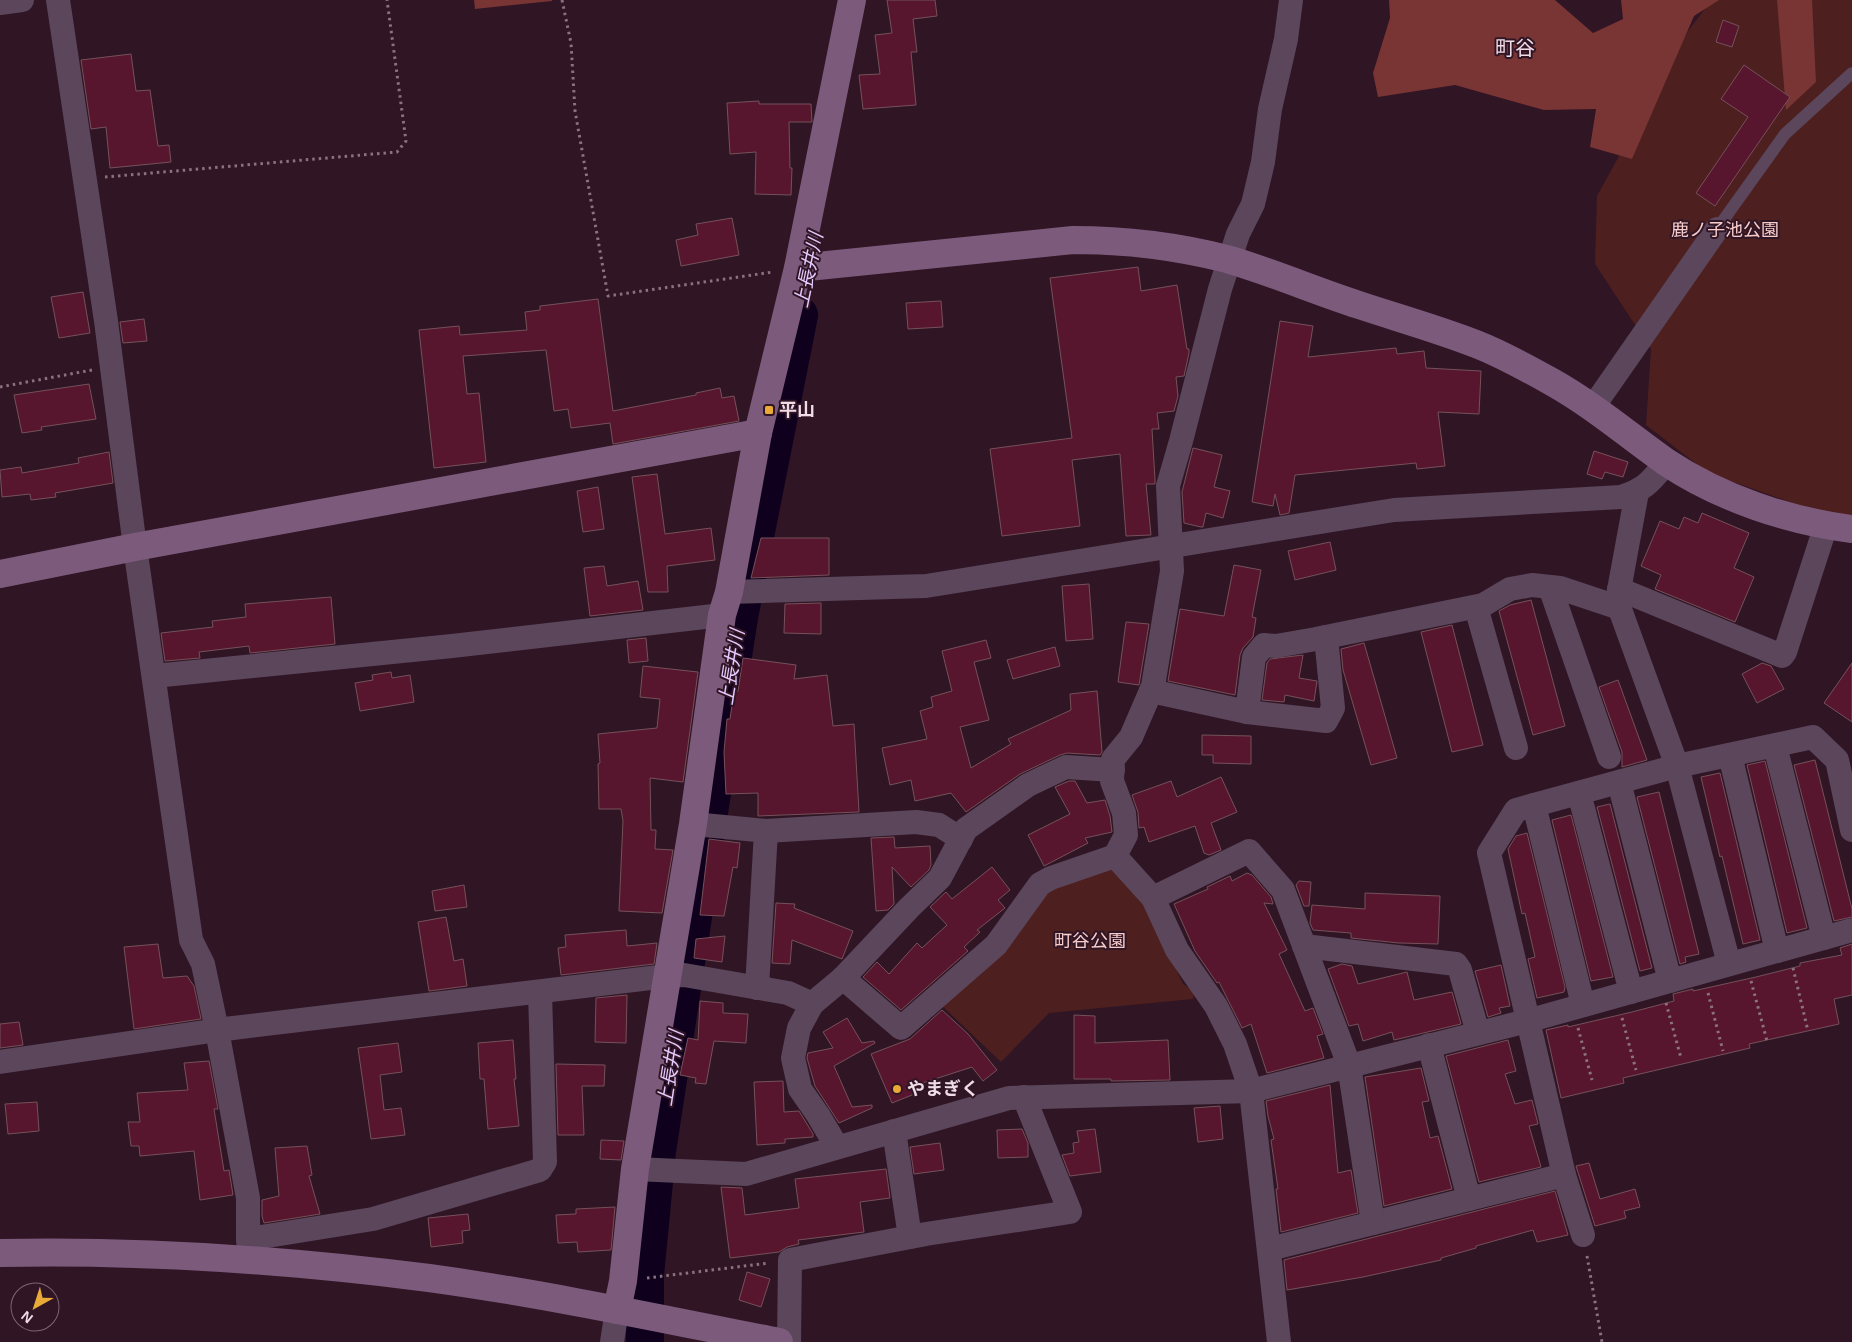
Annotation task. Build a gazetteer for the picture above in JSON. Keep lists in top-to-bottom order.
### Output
{
  "districts": ["町谷"],
  "water": ["上長井川"],
  "parks": ["鹿ノ子池公園", "町谷公園"],
  "places": {
    "transit": ["平山"],
    "other": ["やまぎく"]
  },
  "north": "bottom left"
}
